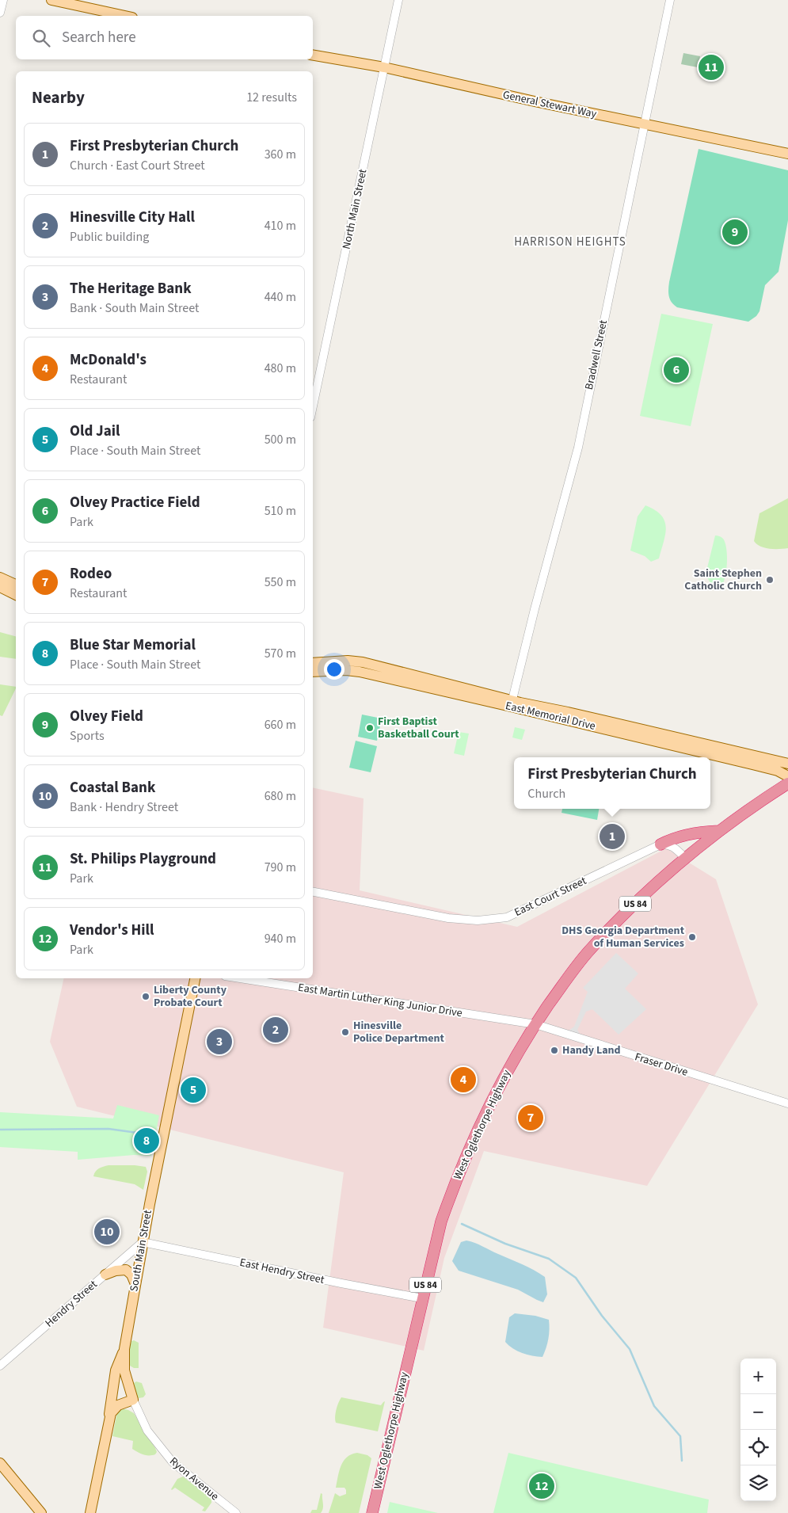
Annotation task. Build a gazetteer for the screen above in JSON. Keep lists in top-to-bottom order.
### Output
{
  "streets": {
    "highway": ["US 84", "West Oglethorpe Highway"],
    "main road": ["General Stewart Way", "East Memorial Drive", "South Main Street"],
    "street": [
      "North Main Street",
      "Bradwell Street",
      "East Court Street",
      "East Martin Luther King Junior Drive",
      "Fraser Drive",
      "East Hendry Street",
      "Hendry Street",
      "Ryon Avenue"
    ]
  },
  "crossings": [
    ["General Stewart Way", "North Main Street"],
    ["General Stewart Way", "Bradwell Street"],
    ["Bradwell Street", "East Memorial Drive"],
    ["US 84", "West Oglethorpe Highway"],
    ["East Martin Luther King Junior Drive", "Fraser Drive"],
    ["East Martin Luther King Junior Drive", "West Oglethorpe Highway"],
    ["Fraser Drive", "West Oglethorpe Highway"],
    ["West Oglethorpe Highway", "East Hendry Street"],
    ["South Main Street", "East Hendry Street"],
    ["South Main Street", "Hendry Street"],
    ["South Main Street", "Ryon Avenue"],
    ["East Hendry Street", "Hendry Street"]
  ],
  "districts": ["HARRISON HEIGHTS"],
  "places": [
    "Saint Stephen Catholic Church",
    "First Baptist Basketball Court",
    "DHS Georgia Department of Human Services",
    "Liberty County Probate Court",
    "Hinesville Police Department",
    "Handy Land"
  ],
  "page": {
    "search": "Search here",
    "pins": [
      "11",
      "9",
      "6",
      "1",
      "2",
      "3",
      "4",
      "5",
      "7",
      "8",
      "10",
      "12"
    ],
    "heading": ["Nearby", "12 results"],
    "list": [
      {
        "mark": "1",
        "name": "First Presbyterian Church",
        "note": "Church · East Court Street",
        "value": "360 m"
      },
      {
        "mark": "2",
        "name": "Hinesville City Hall",
        "note": "Public building",
        "value": "410 m"
      },
      {
        "mark": "3",
        "name": "The Heritage Bank",
        "note": "Bank · South Main Street",
        "value": "440 m"
      },
      {
        "mark": "4",
        "name": "McDonald's",
        "note": "Restaurant",
        "value": "480 m"
      },
      {
        "mark": "5",
        "name": "Old Jail",
        "note": "Place · South Main Street",
        "value": "500 m"
      },
      {
        "mark": "6",
        "name": "Olvey Practice Field",
        "note": "Park",
        "value": "510 m"
      },
      {
        "mark": "7",
        "name": "Rodeo",
        "note": "Restaurant",
        "value": "550 m"
      },
      {
        "mark": "8",
        "name": "Blue Star Memorial",
        "note": "Place · South Main Street",
        "value": "570 m"
      },
      {
        "mark": "9",
        "name": "Olvey Field",
        "note": "Sports",
        "value": "660 m"
      },
      {
        "mark": "10",
        "name": "Coastal Bank",
        "note": "Bank · Hendry Street",
        "value": "680 m"
      },
      {
        "mark": "11",
        "name": "St. Philips Playground",
        "note": "Park",
        "value": "790 m"
      },
      {
        "mark": "12",
        "name": "Vendor's Hill",
        "note": "Park",
        "value": "940 m"
      }
    ],
    "popup": ["First Presbyterian Church", "Church"],
    "map_buttons": ["+", "−"]
  }
}
